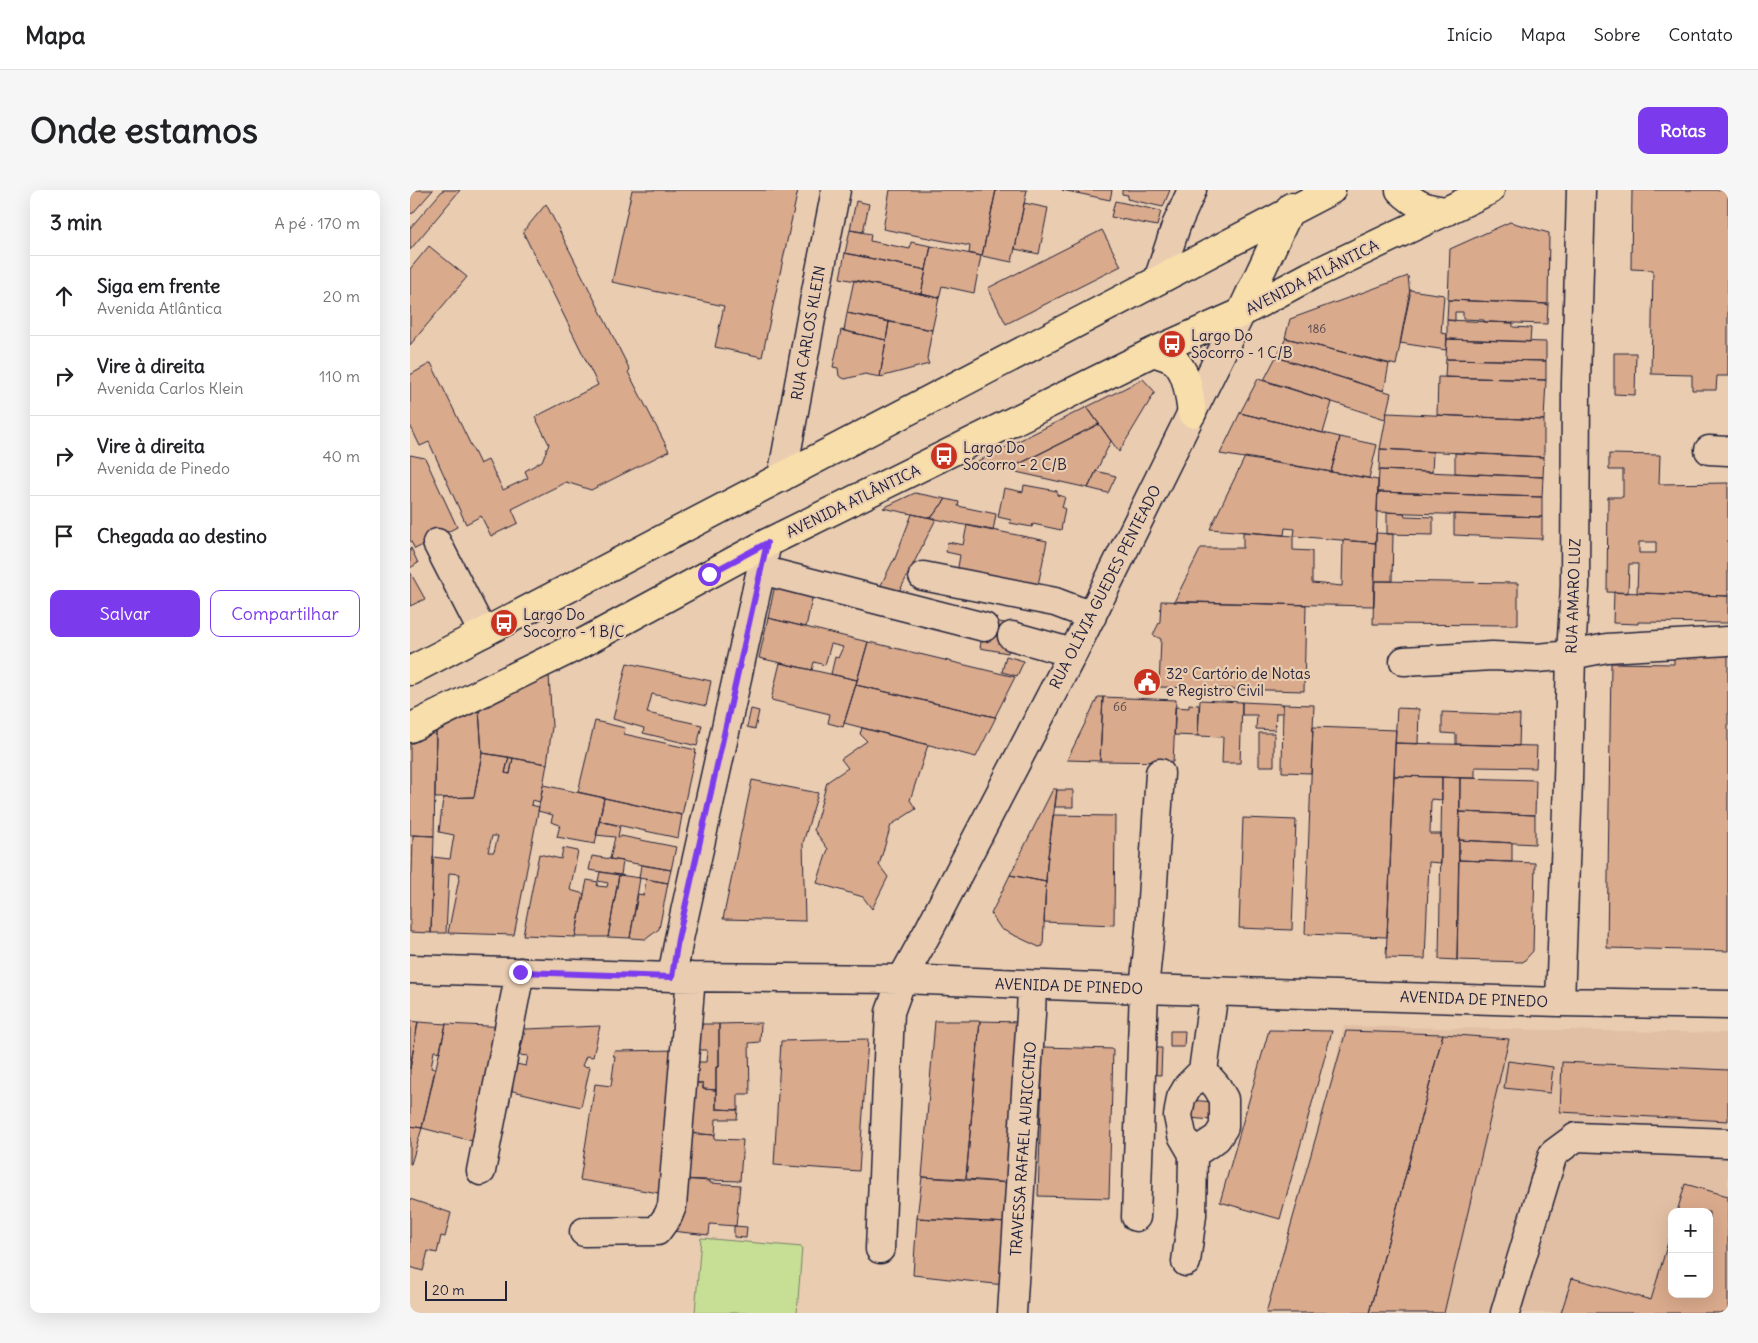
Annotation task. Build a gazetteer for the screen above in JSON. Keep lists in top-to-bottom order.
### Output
{
  "streets": {
    "main road": ["AVENIDA ATLÂNTICA", "RUA OLÍVIA GUEDES PENTEADO"],
    "street": [
      "RUA CARLOS KLEIN",
      "RUA AMARO LUZ",
      "AVENIDA DE PINEDO",
      "TRAVESSA RAFAEL AURICCHIO"
    ]
  },
  "crossings": [
    ["AVENIDA ATLÂNTICA", "RUA OLÍVIA GUEDES PENTEADO"],
    ["RUA OLÍVIA GUEDES PENTEADO", "AVENIDA DE PINEDO"],
    ["RUA AMARO LUZ", "AVENIDA DE PINEDO"],
    ["AVENIDA DE PINEDO", "TRAVESSA RAFAEL AURICCHIO"]
  ],
  "places": {
    "bus stop": ["Largo Do Socorro - 1 C/B", "Largo Do Socorro - 2 C/B", "Largo Do Socorro - 1 B/C"],
    "public building": ["32º Cartório de Notas e Registro Civil"]
  },
  "house_numbers": ["186", "66"],
  "scale_bar": "20 m",
  "page": {
    "header": "Mapa",
    "nav": [
      "Início",
      "Mapa",
      "Sobre",
      "Contato"
    ],
    "buttons": [
      "Rotas",
      ["Salvar", "Compartilhar"]
    ],
    "title": "Onde estamos",
    "heading": ["3 min", "A pé · 170 m"],
    "list": [
      ["Siga em frente", "Avenida Atlântica", "20 m"],
      ["Vire à direita", "Avenida Carlos Klein", "110 m"],
      ["Vire à direita", "Avenida de Pinedo", "40 m"],
      "Chegada ao destino"
    ],
    "map_buttons": ["+", "−"],
    "scale": "20 m"
  }
}
